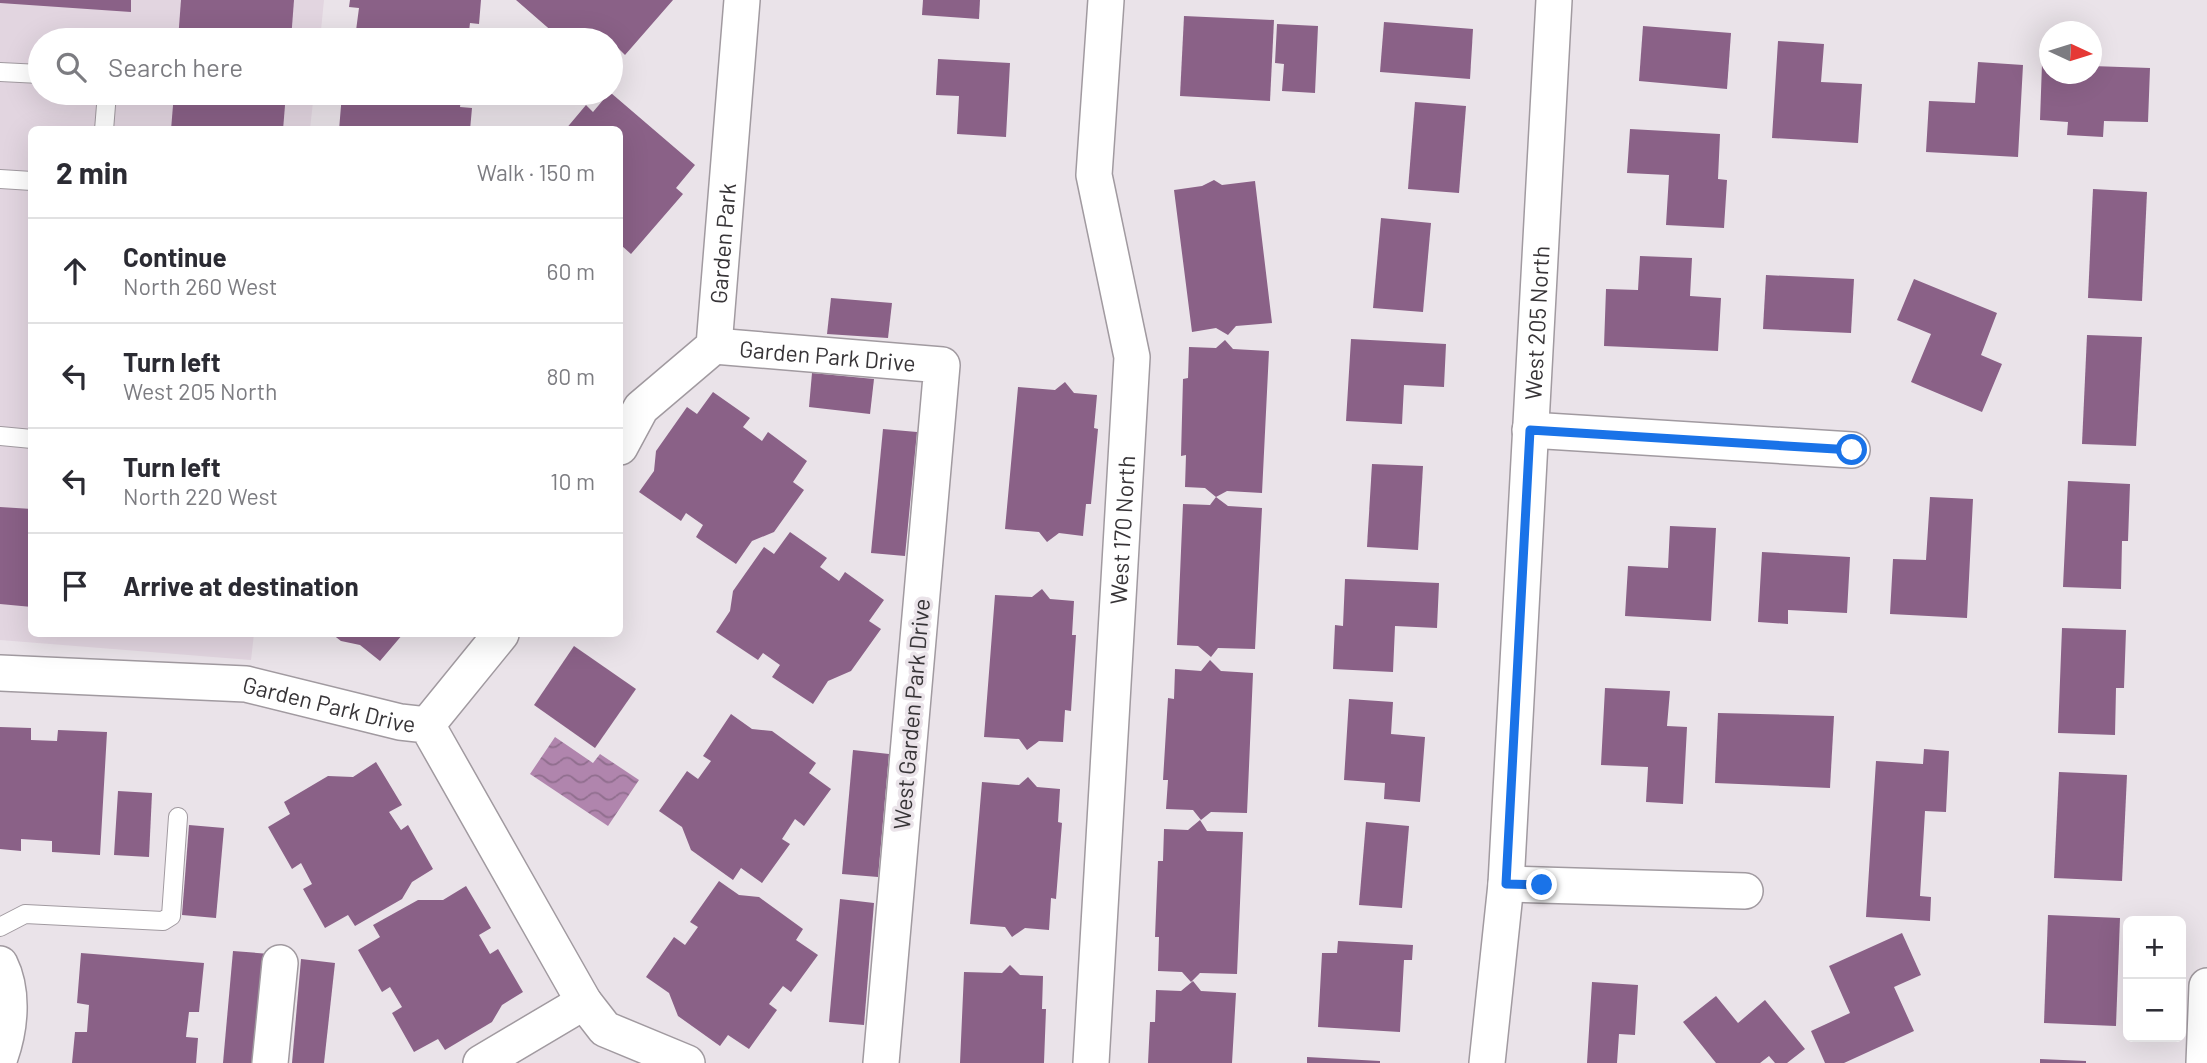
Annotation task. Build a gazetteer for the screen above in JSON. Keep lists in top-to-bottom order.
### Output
{
  "streets": {
    "street": [
      "Garden Park",
      "West 205 North",
      "Garden Park Drive",
      "West 170 North",
      "West Garden Park Drive"
    ]
  },
  "crossings": [
    ["Garden Park", "Garden Park Drive"],
    ["Garden Park Drive", "West Garden Park Drive"]
  ],
  "north": "right",
  "page": {
    "search": "Search here",
    "heading": ["2 min", "Walk · 150 m"],
    "list": [
      ["Continue", "North 260 West", "60 m"],
      ["Turn left", "West 205 North", "80 m"],
      ["Turn left", "North 220 West", "10 m"],
      "Arrive at destination"
    ],
    "map_buttons": ["+", "−"]
  }
}
